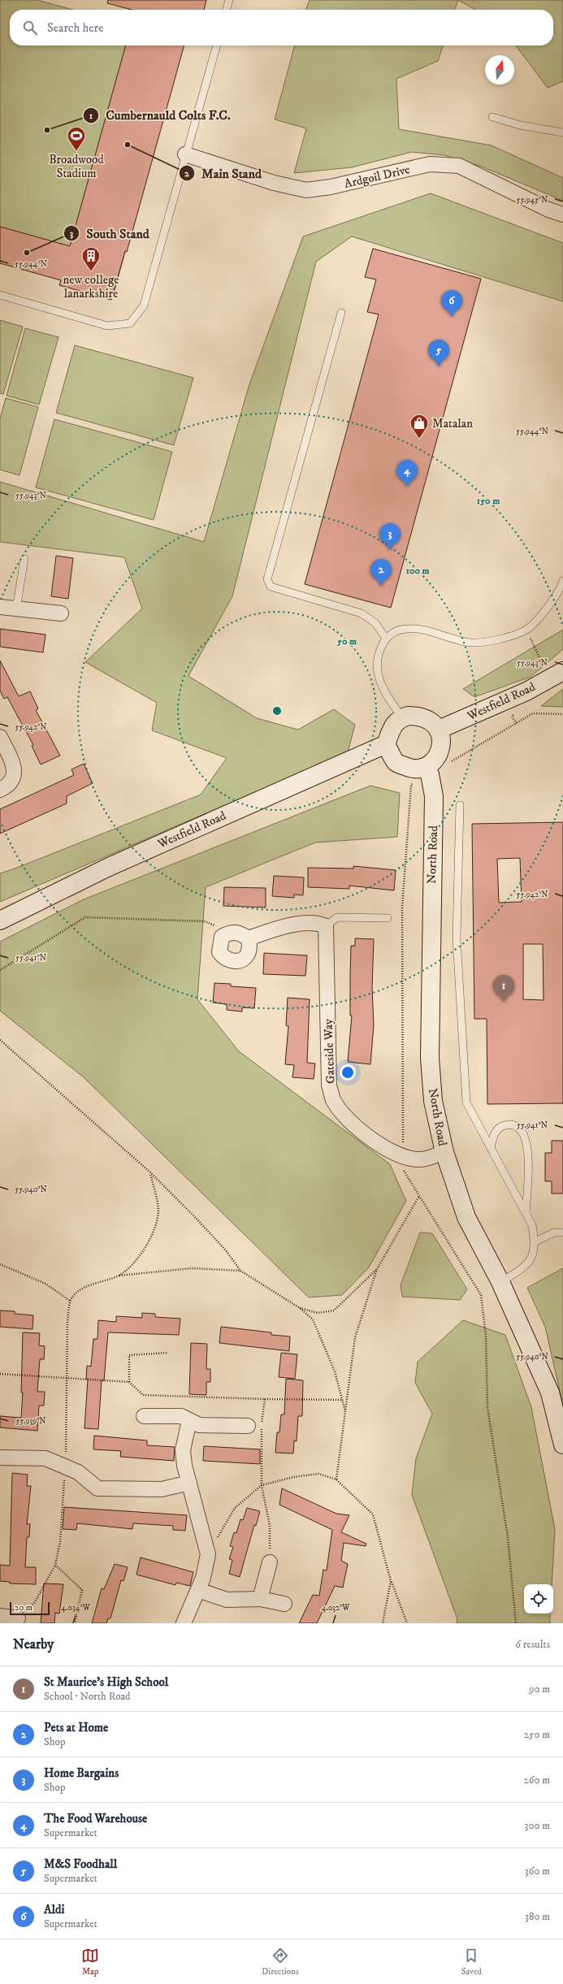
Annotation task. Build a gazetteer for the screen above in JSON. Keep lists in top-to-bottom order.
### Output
{
  "streets": {
    "main road": ["Westfield Road", "North Road"],
    "street": ["Ardgoil Drive", "Gateside Way"]
  },
  "crossings": [
    ["Westfield Road", "North Road"],
    ["North Road", "Gateside Way"]
  ],
  "places": {
    "other": ["Cumbernauld Colts F.C.", "Main Stand", "South Stand"],
    "sports": ["Broadwood Stadium"],
    "building": ["new college lanarkshire"],
    "shop": ["Matalan"]
  },
  "scale_bar": "20 m",
  "north": "top",
  "page": {
    "search": "Search here",
    "pins": [
      "6",
      "5",
      "4",
      "3",
      "2",
      "1"
    ],
    "scale": "20 m",
    "heading": ["Nearby", "6 results"],
    "list": [
      {
        "mark": "1",
        "name": "St Maurice's High School",
        "note": "School · North Road",
        "value": "90 m"
      },
      {
        "mark": "2",
        "name": "Pets at Home",
        "note": "Shop",
        "value": "250 m"
      },
      {
        "mark": "3",
        "name": "Home Bargains",
        "note": "Shop",
        "value": "260 m"
      },
      {
        "mark": "4",
        "name": "The Food Warehouse",
        "note": "Supermarket",
        "value": "300 m"
      },
      {
        "mark": "5",
        "name": "M&S Foodhall",
        "note": "Supermarket",
        "value": "360 m"
      },
      {
        "mark": "6",
        "name": "Aldi",
        "note": "Supermarket",
        "value": "380 m"
      }
    ],
    "nav": ["Map", "Directions", "Saved"]
  },
  "coordinates": [
    "55.945°N",
    "55.944°N",
    "55.943°N",
    "55.942°N",
    "55.941°N",
    "55.940°N",
    "55.939°N",
    "4.034°W",
    "4.032°W"
  ],
  "rings": ["150 m", "100 m", "50 m"]
}
